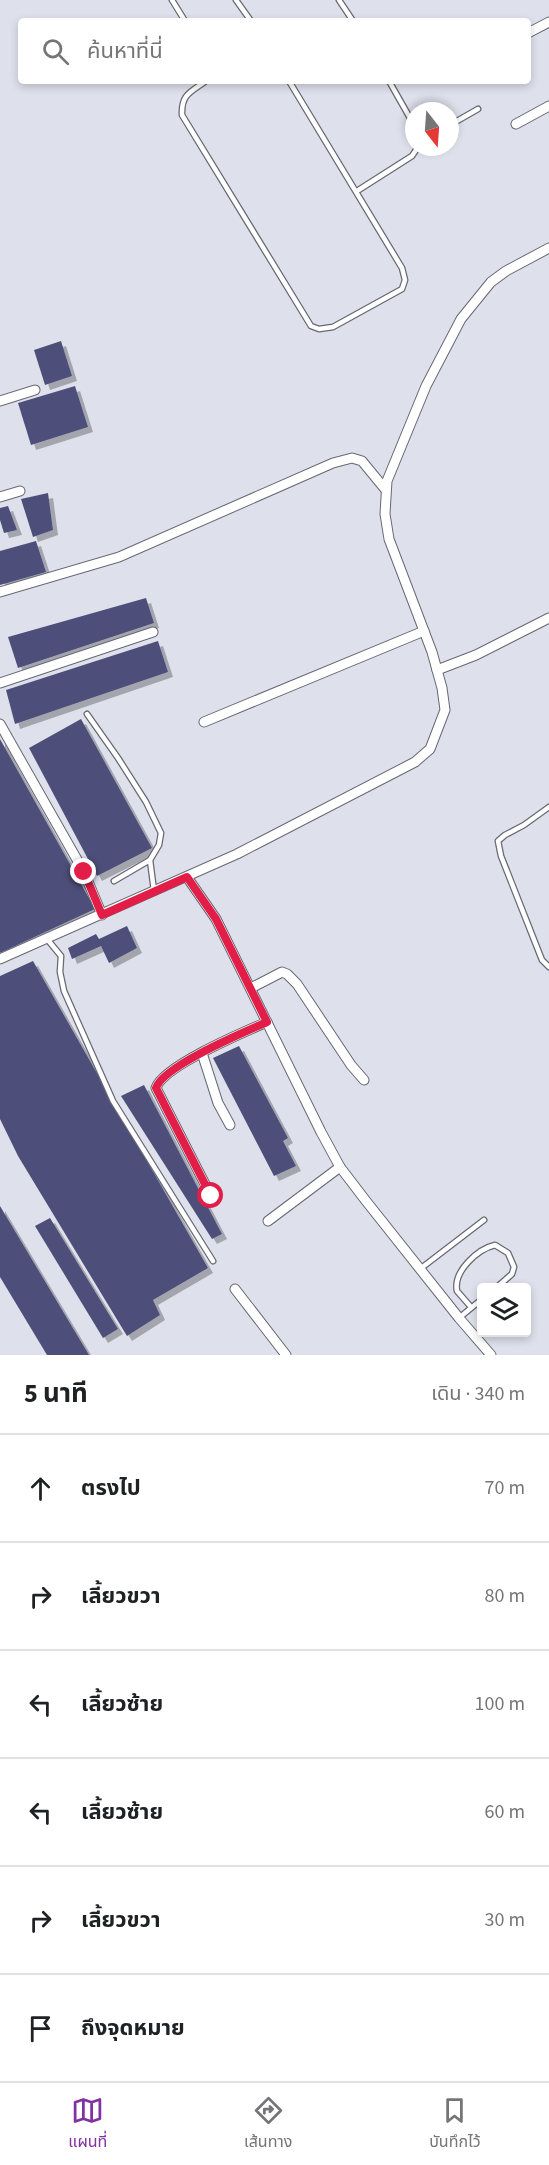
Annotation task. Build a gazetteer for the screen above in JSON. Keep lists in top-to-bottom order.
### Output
{
  "north": "bottom",
  "page": {
    "search": "ค้นหาที่นี่",
    "heading": ["5 นาที", "เดิน · 340 m"],
    "list": [
      ["ตรงไป", "70 m"],
      ["เลี้ยวขวา", "80 m"],
      ["เลี้ยวซ้าย", "100 m"],
      ["เลี้ยวซ้าย", "60 m"],
      ["เลี้ยวขวา", "30 m"],
      "ถึงจุดหมาย"
    ],
    "nav": ["แผนที่", "เส้นทาง", "บันทึกไว้"]
  }
}
